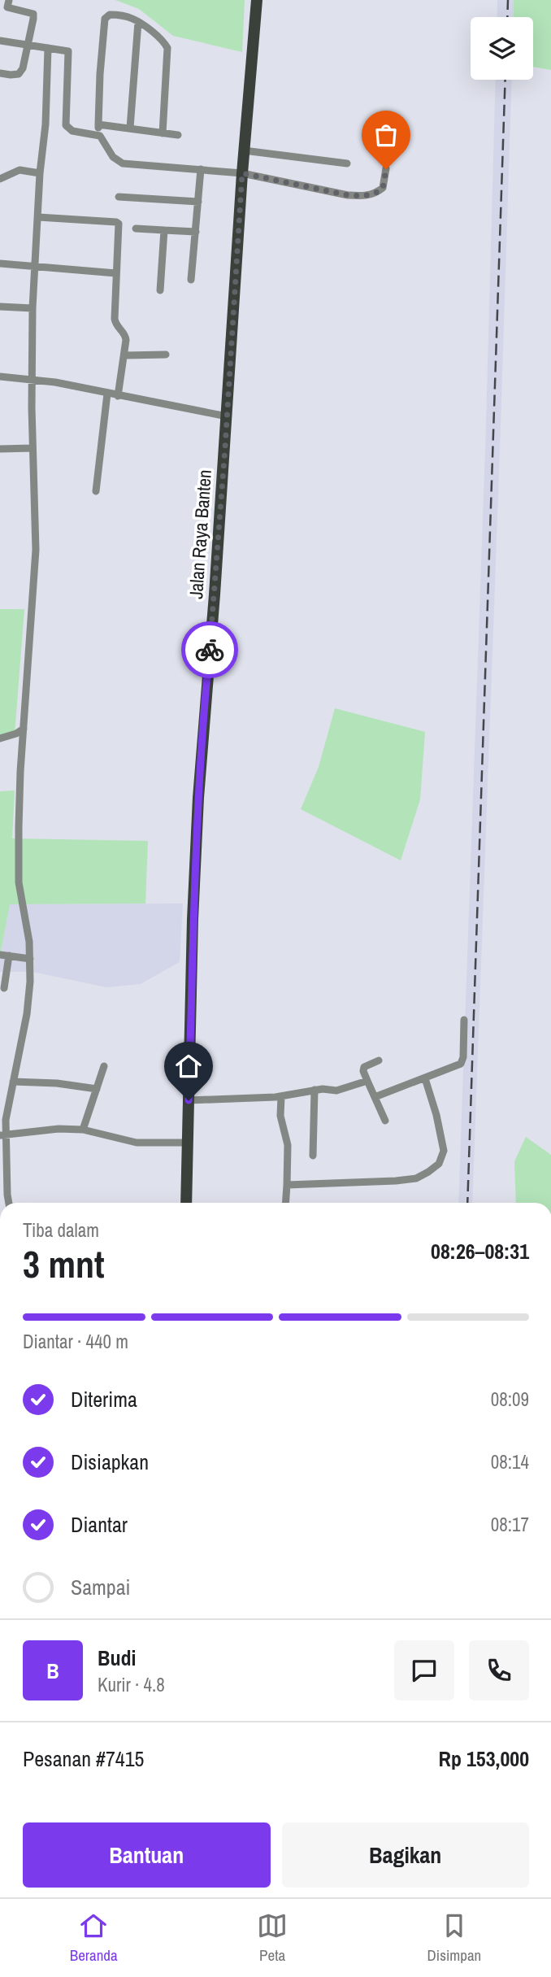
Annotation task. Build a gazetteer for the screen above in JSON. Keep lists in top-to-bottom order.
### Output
{
  "streets": {
    "main road": ["Jalan Raya Banten"]
  },
  "page": {
    "heading": ["3 mnt", "Tiba dalam", "08:26–08:31"],
    "panel": [
      "Budi",
      "Kurir · 4.8",
      "Pesanan #7415",
      "Rp 153,000"
    ],
    "bar": "Diantar · 440 m",
    "list": [
      ["Diterima", "08:09"],
      ["Disiapkan", "08:14"],
      ["Diantar", "08:17"],
      "Sampai"
    ],
    "round": "B",
    "buttons": ["Bantuan", "Bagikan"],
    "tabs": ["Beranda", "Peta", "Disimpan"]
  }
}
